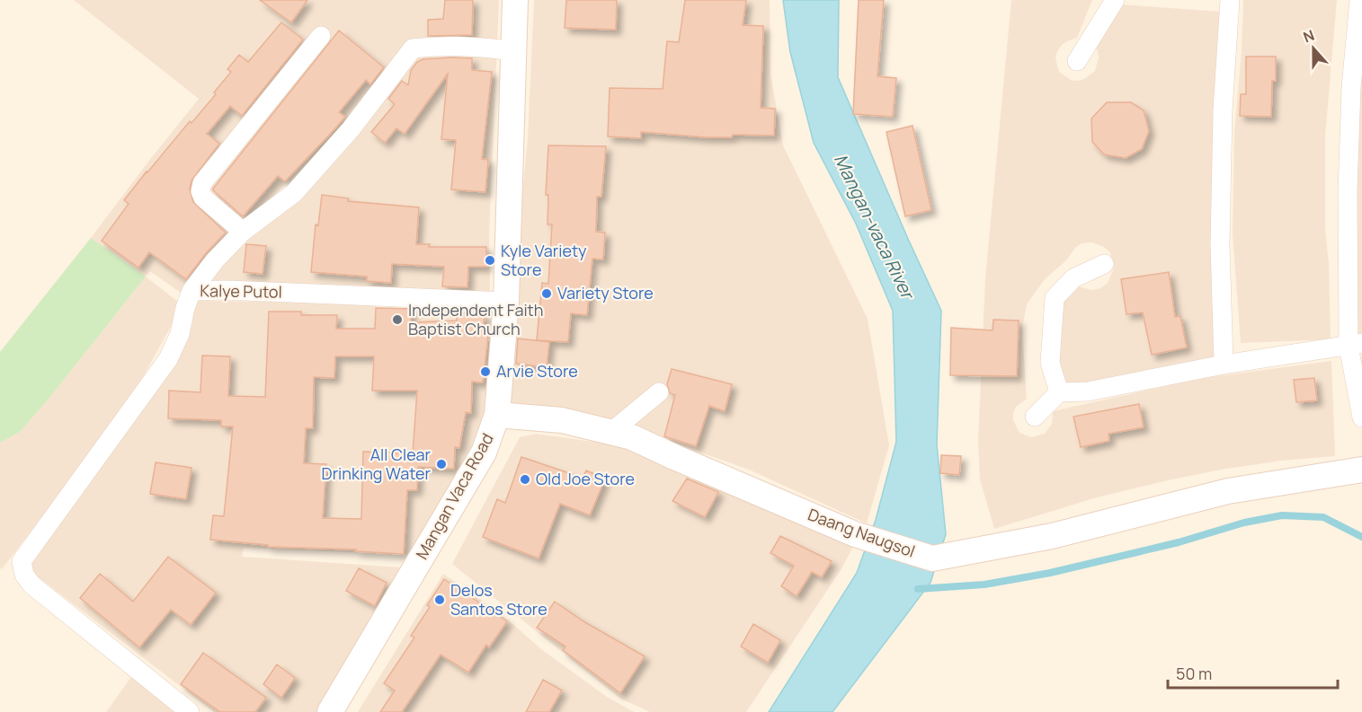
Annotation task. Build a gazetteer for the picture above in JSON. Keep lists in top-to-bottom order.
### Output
{
  "streets": {
    "main road": ["Mangan Vaca Road", "Daang Naugsol"],
    "street": ["Kalye Putol"]
  },
  "crossings": [
    ["Kalye Putol", "Mangan Vaca Road"],
    ["Mangan Vaca Road", "Daang Naugsol"]
  ],
  "water": ["Mangan-vaca River"],
  "places": [
    "Kyle Variety Store",
    "Variety Store",
    "Independent Faith Baptist Church",
    "Arvie Store",
    "All Clear Drinking Water",
    "Old Joe Store",
    "Delos Santos Store"
  ],
  "scale_bar": "50 m",
  "north": "top"
}
